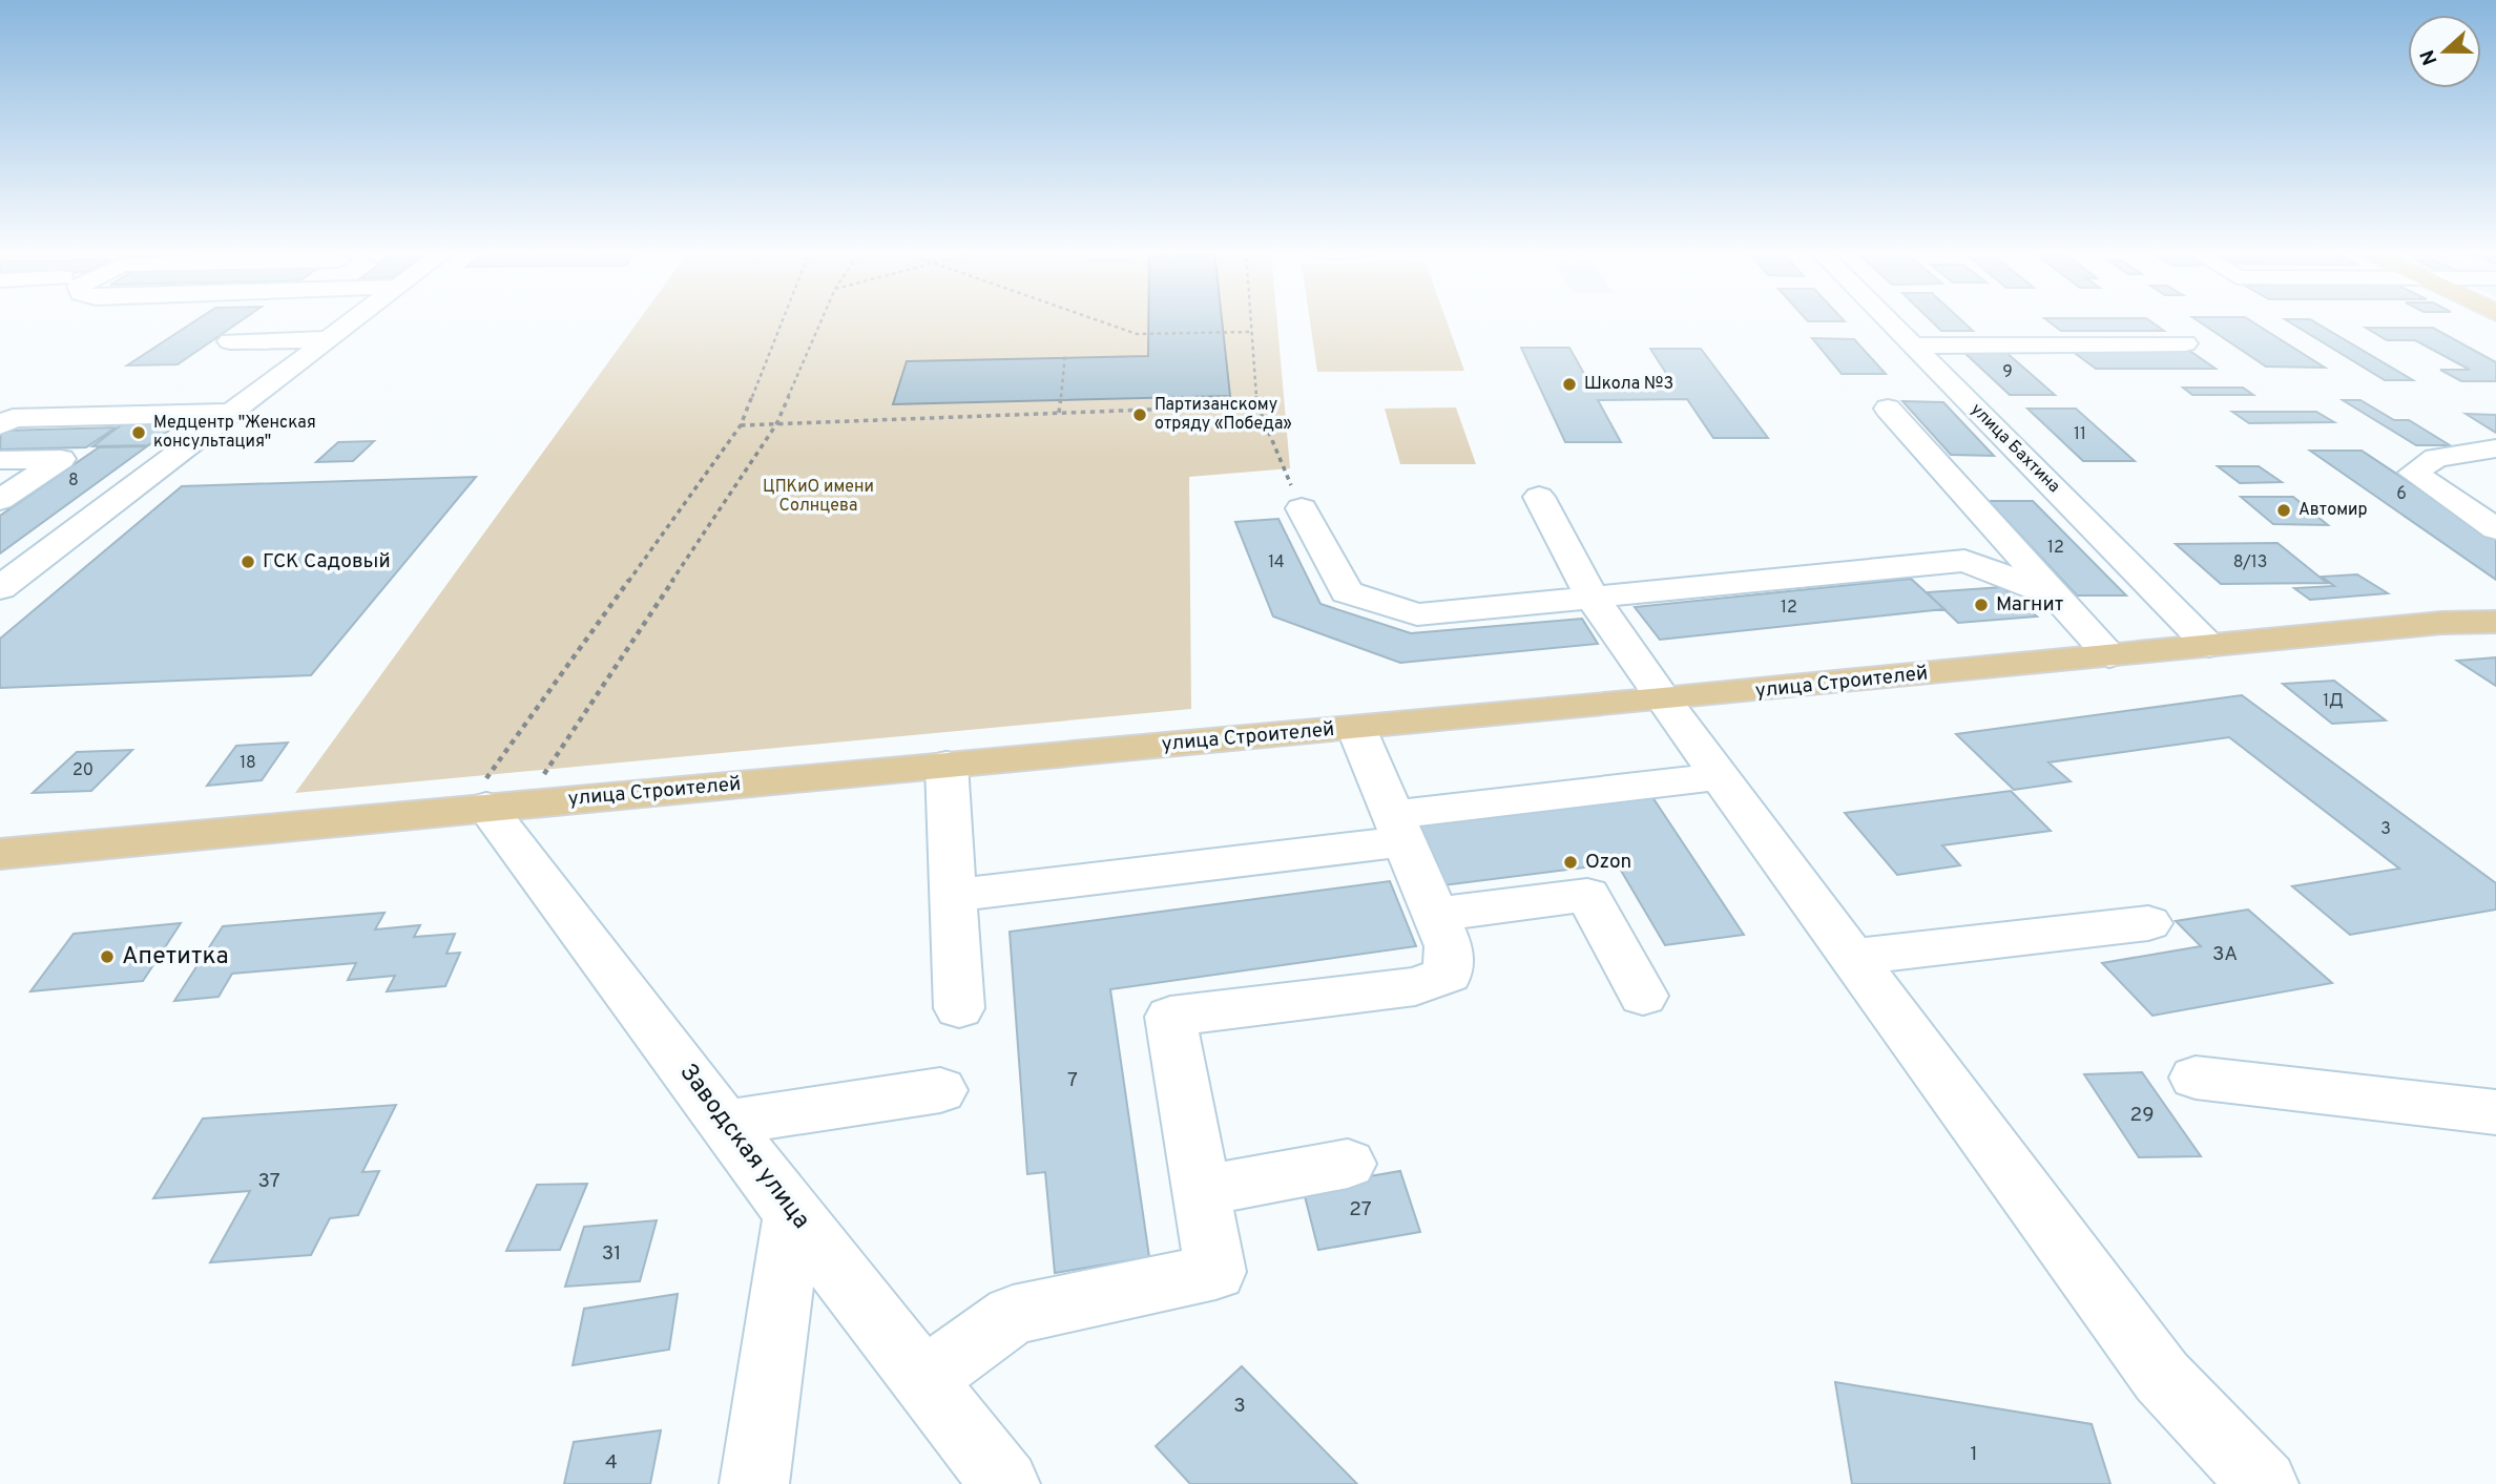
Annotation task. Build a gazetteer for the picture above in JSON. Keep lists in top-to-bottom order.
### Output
{
  "streets": {
    "main road": ["улица Строителей"],
    "street": ["улица Бахтина", "Заводская улица"]
  },
  "crossings": [
    ["улица Бахтина", "улица Строителей"],
    ["улица Строителей", "Заводская улица"]
  ],
  "parks": ["ЦПКиО имени Солнцева"],
  "places": [
    "Школа №3",
    "Партизанскому отряду «Победа»",
    "Медцентр \"Женская консультация\"",
    "Автомир",
    "ГСК Садовый",
    "Магнит",
    "Ozon",
    "Апетитка"
  ],
  "house_numbers": [
    "9",
    "11",
    "8",
    "6",
    "12",
    "14",
    "8/13",
    "12",
    "1Д",
    "18",
    "20",
    "3",
    "3А",
    "7",
    "29",
    "37",
    "27",
    "31",
    "3",
    "1",
    "4"
  ],
  "north": "left"
}
